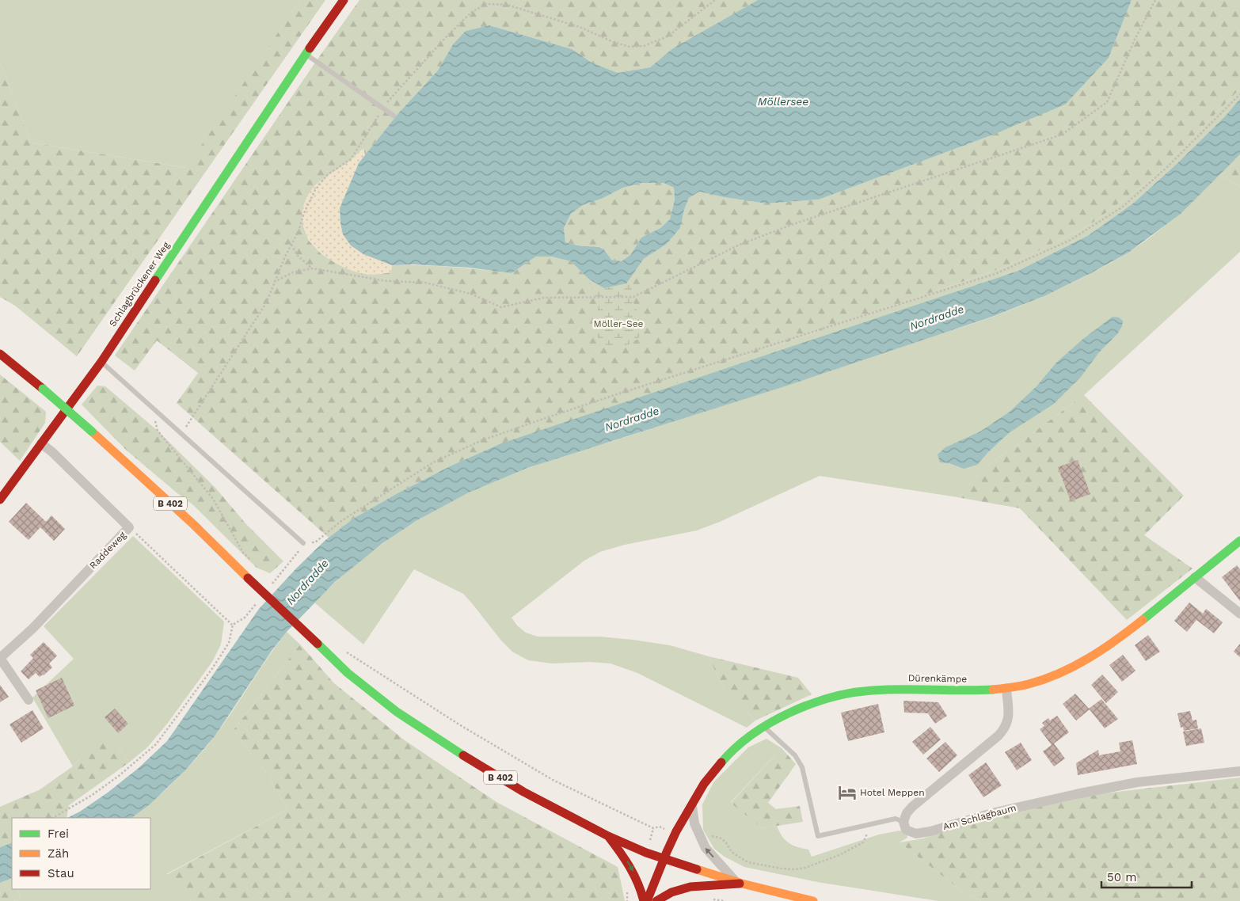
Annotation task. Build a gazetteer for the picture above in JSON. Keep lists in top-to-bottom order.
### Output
{
  "streets": {
    "street": [
      "Schlagbrückener Weg",
      "B 402",
      "Raddeweg",
      "Dürenkämpe",
      "Am Schlagbaum"
    ]
  },
  "crossings": [
    ["Schlagbrückener Weg", "Raddeweg"],
    ["B 402", "Dürenkämpe"]
  ],
  "water": ["Möllersee", "Nordradde"],
  "parks": ["Möller-See"],
  "places": {
    "hotel": ["Hotel Meppen"]
  },
  "legend": ["Frei", "Zäh", "Stau"],
  "scale_bar": "50 m"
}
